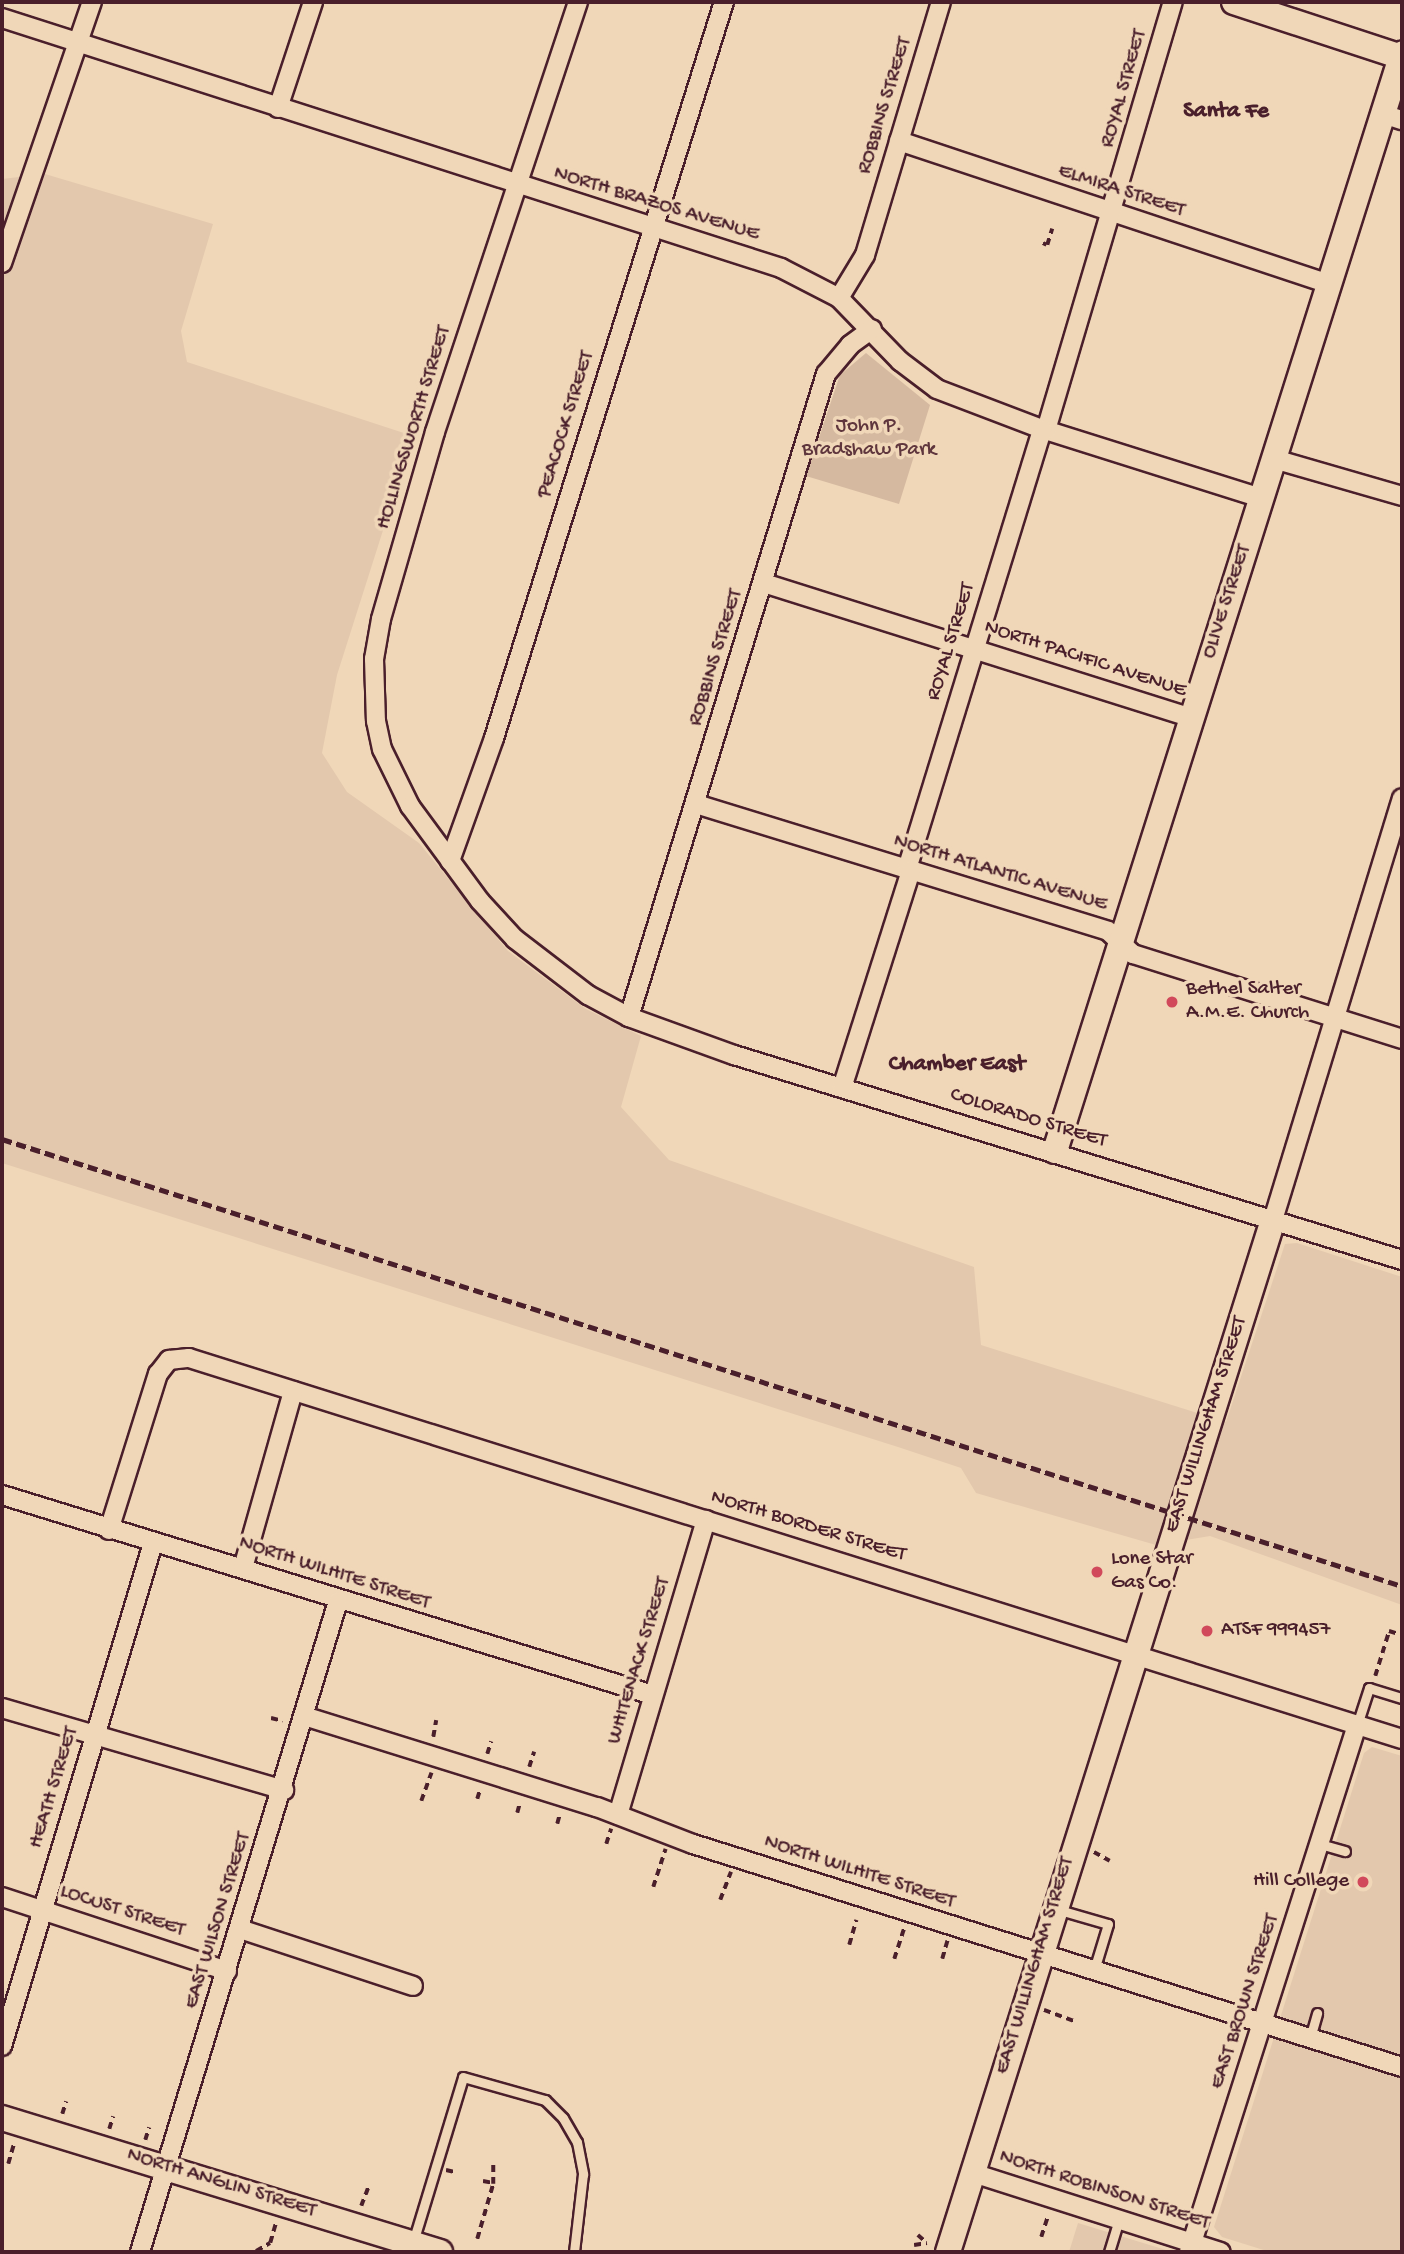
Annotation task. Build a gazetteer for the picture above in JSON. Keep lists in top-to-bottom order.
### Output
{
  "streets": {
    "street": [
      "ROYAL STREET",
      "ROBBINS STREET",
      "ELMIRA STREET",
      "NORTH BRAZOS AVENUE",
      "PEACOCK STREET",
      "HOLLINGSWORTH STREET",
      "OLIVE STREET",
      "NORTH PACIFIC AVENUE",
      "NORTH ATLANTIC AVENUE",
      "COLORADO STREET",
      "EAST WILLINGHAM STREET",
      "NORTH BORDER STREET",
      "NORTH WILHITE STREET",
      "WHITENACK STREET",
      "HEATH STREET",
      "LOCUST STREET",
      "EAST WILSON STREET",
      "EAST BROWN STREET",
      "NORTH ANGLIN STREET",
      "NORTH ROBINSON STREET"
    ]
  },
  "crossings": [
    ["ROYAL STREET", "ELMIRA STREET"],
    ["ROYAL STREET", "NORTH BRAZOS AVENUE"],
    ["ROYAL STREET", "NORTH PACIFIC AVENUE"],
    ["ROYAL STREET", "NORTH ATLANTIC AVENUE"],
    ["ROYAL STREET", "COLORADO STREET"],
    ["ROBBINS STREET", "ELMIRA STREET"],
    ["ROBBINS STREET", "NORTH BRAZOS AVENUE"],
    ["ROBBINS STREET", "NORTH PACIFIC AVENUE"],
    ["ROBBINS STREET", "NORTH ATLANTIC AVENUE"],
    ["ROBBINS STREET", "COLORADO STREET"],
    ["ELMIRA STREET", "OLIVE STREET"],
    ["NORTH BRAZOS AVENUE", "PEACOCK STREET"],
    ["NORTH BRAZOS AVENUE", "HOLLINGSWORTH STREET"],
    ["NORTH BRAZOS AVENUE", "OLIVE STREET"],
    ["PEACOCK STREET", "HOLLINGSWORTH STREET"],
    ["PEACOCK STREET", "COLORADO STREET"],
    ["HOLLINGSWORTH STREET", "COLORADO STREET"],
    ["OLIVE STREET", "NORTH PACIFIC AVENUE"],
    ["OLIVE STREET", "NORTH ATLANTIC AVENUE"],
    ["OLIVE STREET", "COLORADO STREET"],
    ["NORTH ATLANTIC AVENUE", "EAST WILLINGHAM STREET"],
    ["COLORADO STREET", "EAST WILLINGHAM STREET"],
    ["EAST WILLINGHAM STREET", "NORTH BORDER STREET"],
    ["EAST WILLINGHAM STREET", "NORTH WILHITE STREET"],
    ["EAST WILLINGHAM STREET", "NORTH ROBINSON STREET"],
    ["NORTH BORDER STREET", "NORTH WILHITE STREET"],
    ["NORTH BORDER STREET", "WHITENACK STREET"],
    ["NORTH BORDER STREET", "EAST BROWN STREET"],
    ["NORTH WILHITE STREET", "WHITENACK STREET"],
    ["NORTH WILHITE STREET", "HEATH STREET"],
    ["NORTH WILHITE STREET", "EAST WILSON STREET"],
    ["NORTH WILHITE STREET", "EAST BROWN STREET"],
    ["HEATH STREET", "LOCUST STREET"],
    ["LOCUST STREET", "EAST WILSON STREET"],
    ["EAST WILSON STREET", "NORTH ANGLIN STREET"],
    ["EAST BROWN STREET", "NORTH ROBINSON STREET"]
  ],
  "districts": ["Santa Fe", "Chamber East"],
  "parks": ["John P. Bradshaw Park"],
  "places": [
    "Bethel Salter A.M.E. Church",
    "Lone Star Gas Co.",
    "ATSF 999457",
    "Hill College"
  ]
}
